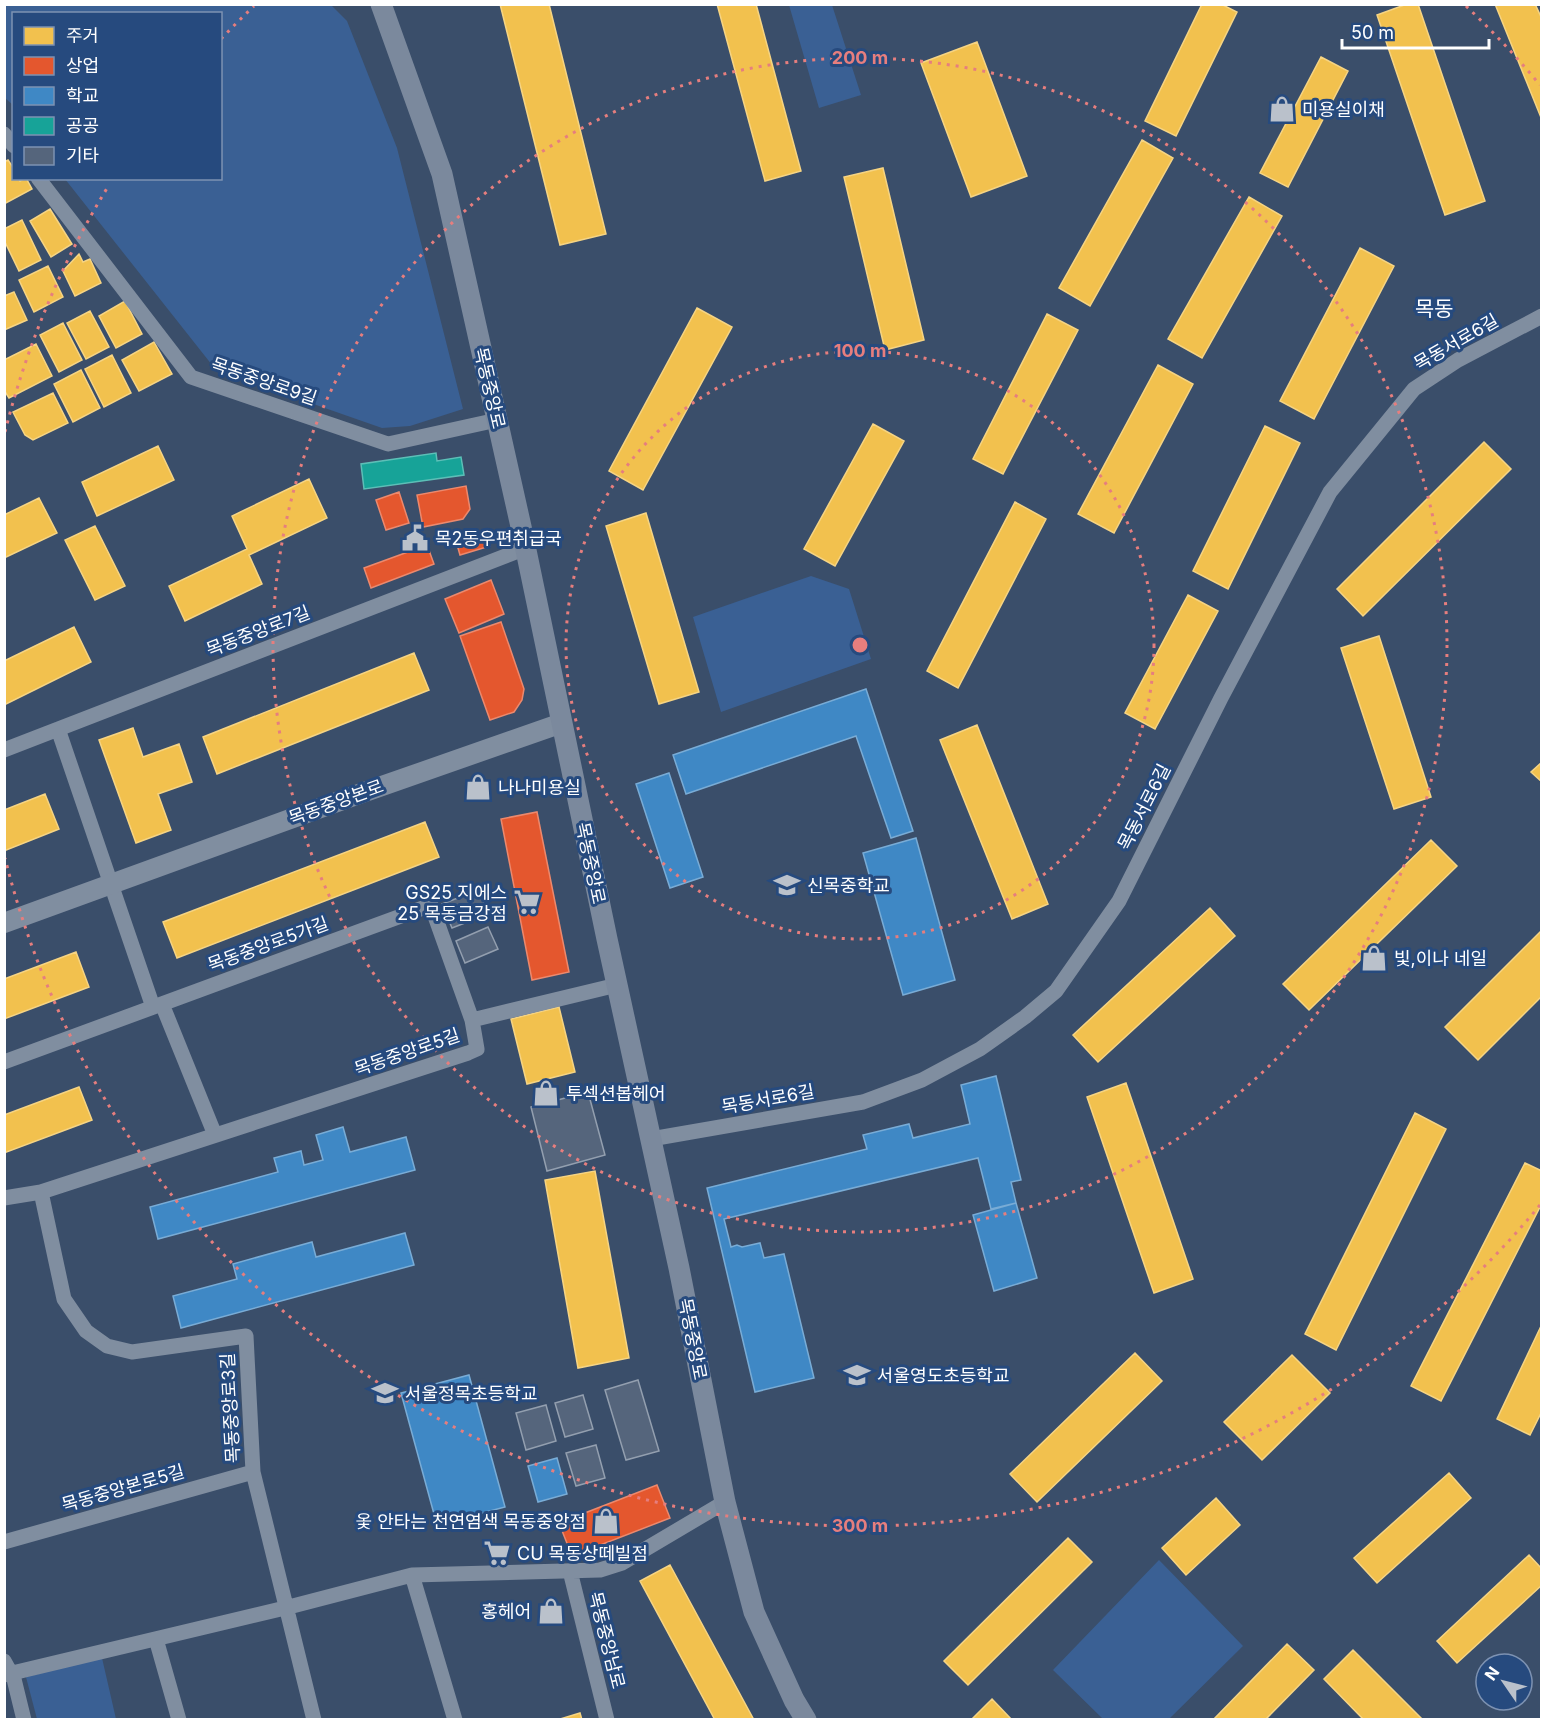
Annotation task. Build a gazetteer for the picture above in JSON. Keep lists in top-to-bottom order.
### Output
{
  "streets": {
    "main road": ["목동중앙로"],
    "street": [
      "목동서로6길",
      "목동중앙로9길",
      "목동중앙로7길",
      "목동중앙본로",
      "목동중앙로5가길",
      "목동중앙로5길",
      "목동중앙로3길",
      "목동중앙본로5길",
      "목동중앙남로"
    ]
  },
  "crossings": [
    ["목동서로6길", "목동중앙로"],
    ["목동중앙로9길", "목동중앙로"],
    ["목동중앙로", "목동중앙로7길"],
    ["목동중앙로", "목동중앙본로"],
    ["목동중앙로", "목동중앙로5길"],
    ["목동중앙로5가길", "목동중앙로5길"],
    ["목동중앙로5길", "목동중앙로3길"],
    ["목동중앙로3길", "목동중앙본로5길"]
  ],
  "districts": ["목동"],
  "places": {
    "shop": [
      "미용실이채",
      "나나미용실",
      "빛,이나 네일",
      "투섹션봅헤어",
      "옻 안타는 천연염색 목동중앙점",
      "홍헤어"
    ],
    "public building": ["목2동우편취급국"],
    "school or university": ["신목중학교", "서울영도초등학교", "서울정목초등학교"],
    "supermarket": ["GS25 지에스 25 목동금강점", "CU 목동상떼빌점"]
  },
  "legend": [
    "주거",
    "상업",
    "학교",
    "공공",
    "기타"
  ],
  "scale_bar": "50 m",
  "north": "top left",
  "rings": ["200 m", "100 m", "300 m"]
}
